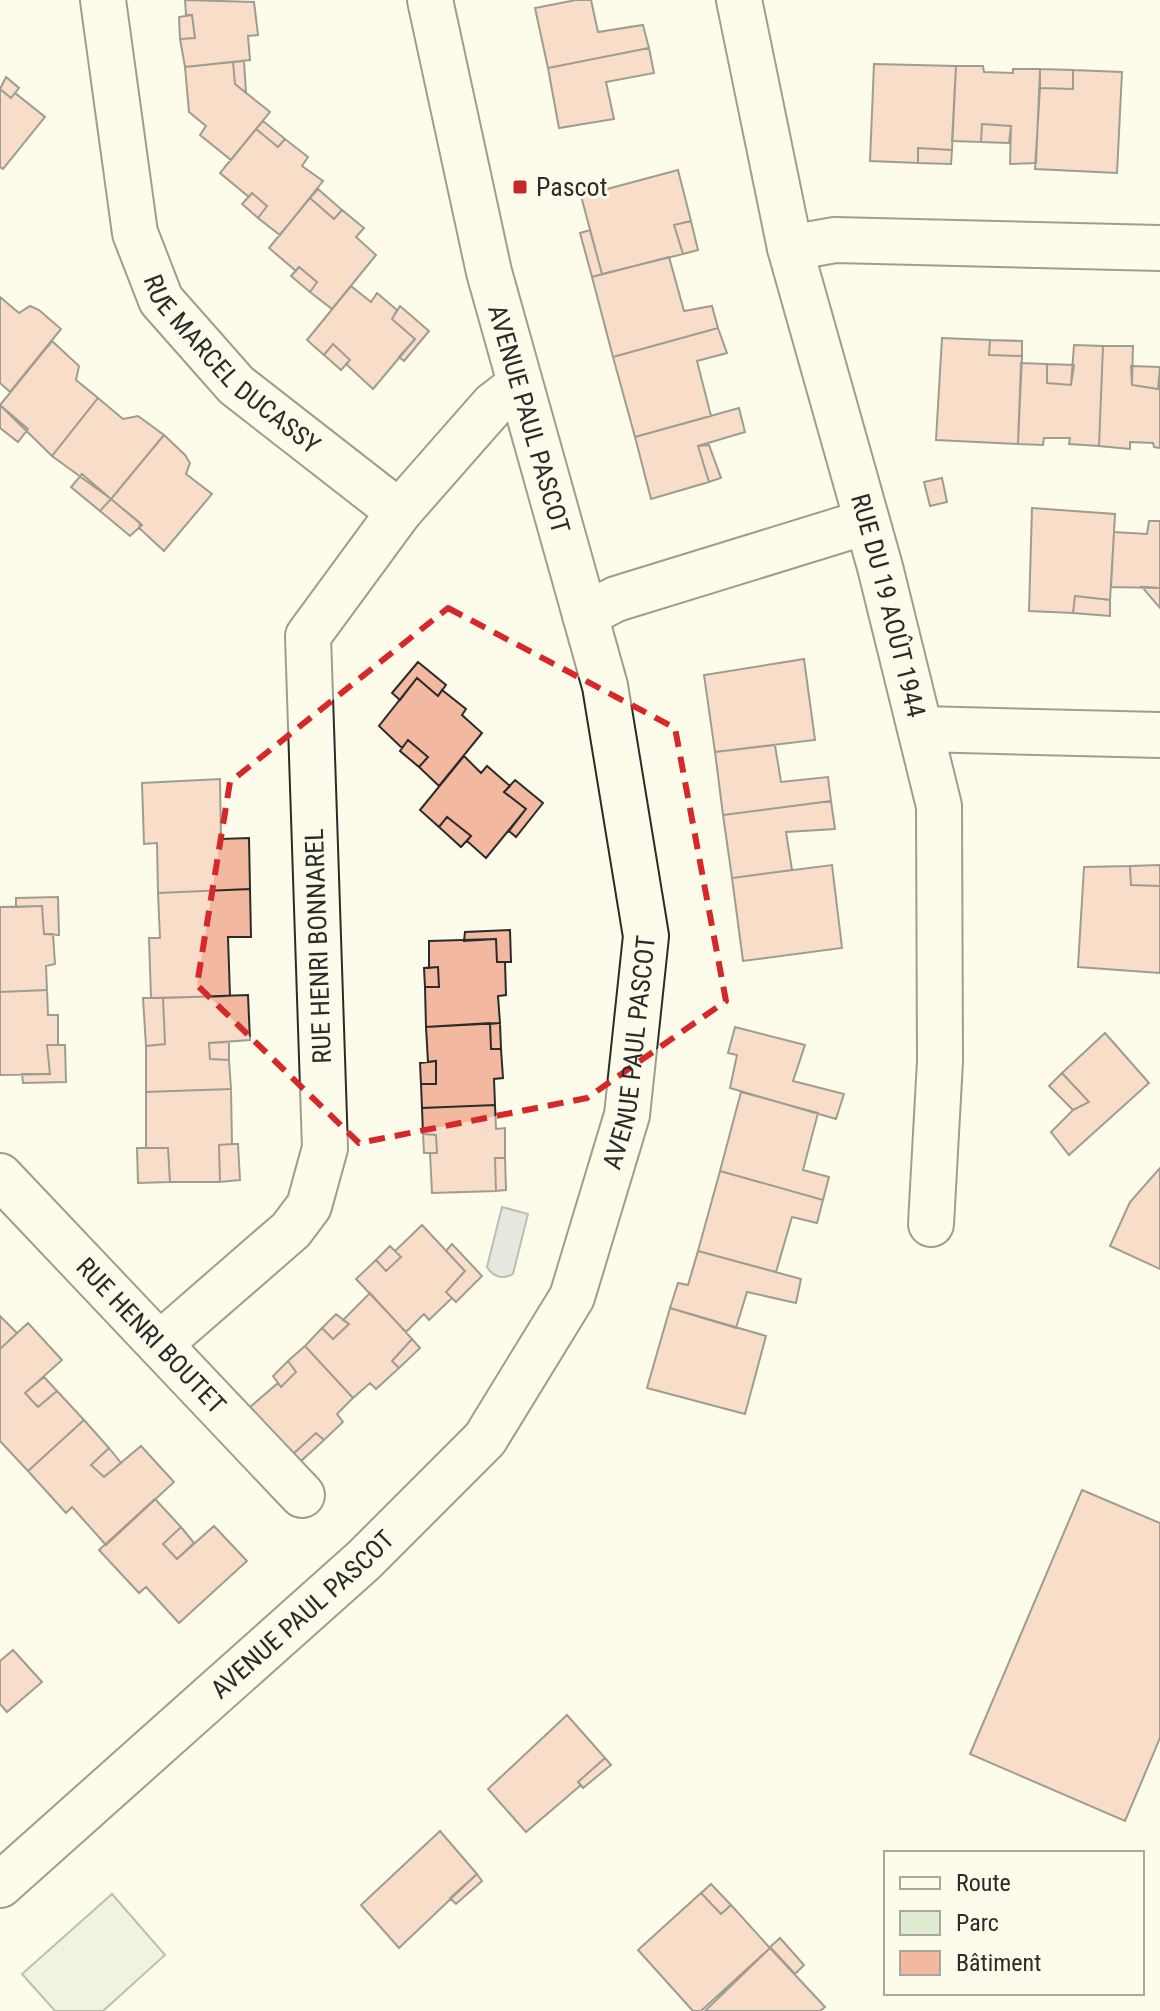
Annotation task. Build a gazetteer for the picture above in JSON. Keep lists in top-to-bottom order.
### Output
{
  "streets": {
    "street": [
      "RUE MARCEL DUCASSY",
      "AVENUE PAUL PASCOT",
      "RUE DU 19 AOÛT 1944",
      "RUE HENRI BONNAREL",
      "RUE HENRI BOUTET"
    ]
  },
  "crossings": [
    ["RUE MARCEL DUCASSY", "RUE HENRI BONNAREL"],
    ["RUE HENRI BONNAREL", "RUE HENRI BOUTET"]
  ],
  "places": {
    "transit": ["Pascot"]
  },
  "legend": ["Route", "Parc", "Bâtiment"]
}
